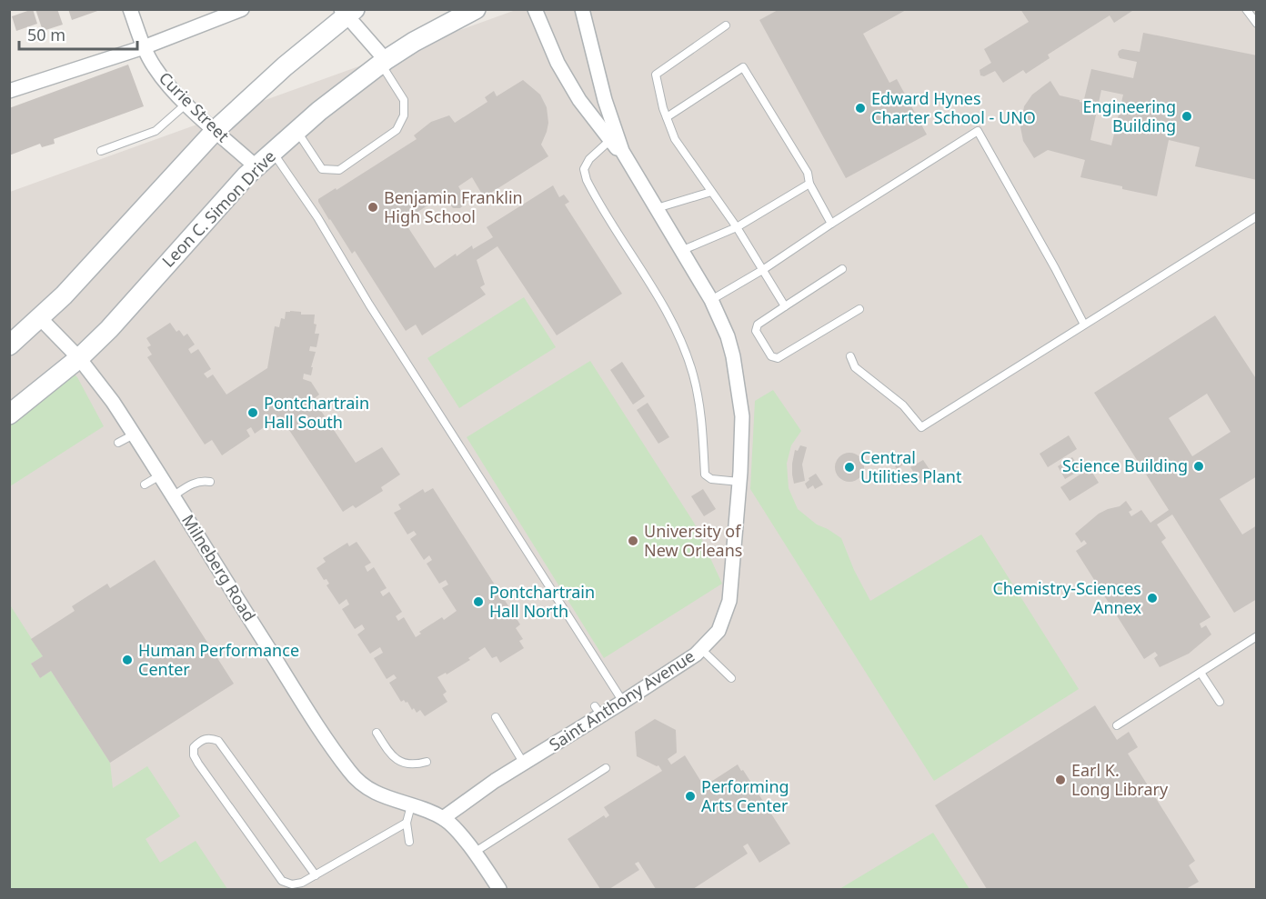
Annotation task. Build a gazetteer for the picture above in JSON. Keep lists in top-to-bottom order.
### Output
{
  "streets": {
    "main road": ["Leon C. Simon Drive"],
    "street": ["Curie Street", "Milneberg Road", "Saint Anthony Avenue"]
  },
  "crossings": [
    ["Curie Street", "Leon C. Simon Drive"],
    ["Leon C. Simon Drive", "Milneberg Road"],
    ["Milneberg Road", "Saint Anthony Avenue"]
  ],
  "places": [
    "Edward Hynes Charter School - UNO",
    "Engineering Building",
    "Benjamin Franklin High School",
    "Pontchartrain Hall South",
    "Science Building",
    "Central Utilities Plant",
    "University of New Orleans",
    "Chemistry-Sciences Annex",
    "Pontchartrain Hall North",
    "Human Performance Center",
    "Earl K. Long Library",
    "Performing Arts Center"
  ],
  "scale_bar": "50 m"
}
